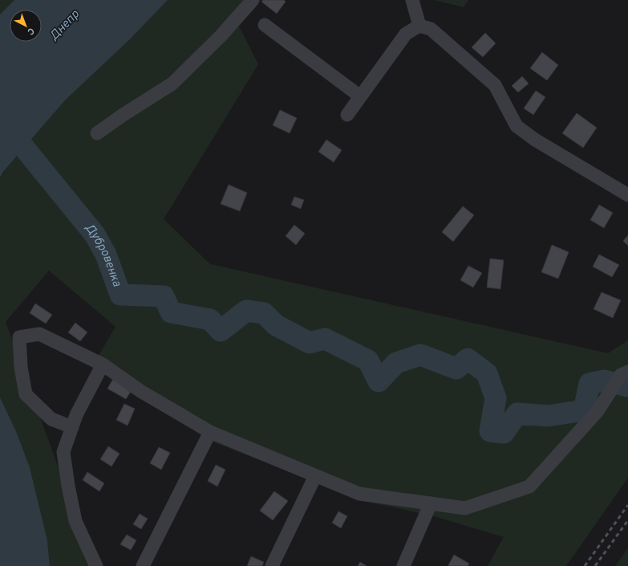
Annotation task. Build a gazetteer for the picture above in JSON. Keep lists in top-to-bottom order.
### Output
{
  "water": ["Днепр", "Дубровенка"],
  "north": "bottom right"
}
